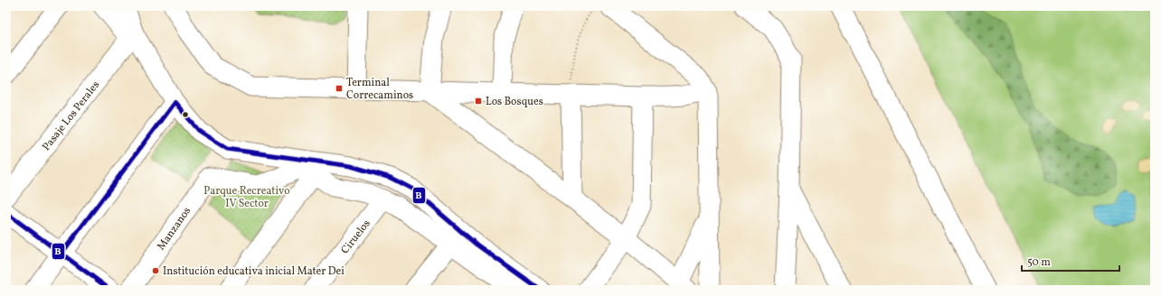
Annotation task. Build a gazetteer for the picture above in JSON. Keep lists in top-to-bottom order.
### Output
{
  "streets": {
    "street": ["Pasaje Los Perales", "Manzanos", "Ciruelos"]
  },
  "parks": ["Parque Recreativo IV Sector"],
  "places": {
    "transit": ["Terminal Correcaminos", "Los Bosques"],
    "other": ["Institución educativa inicial Mater Dei"]
  },
  "lines": ["transit line B"],
  "scale_bar": "50 m"
}
